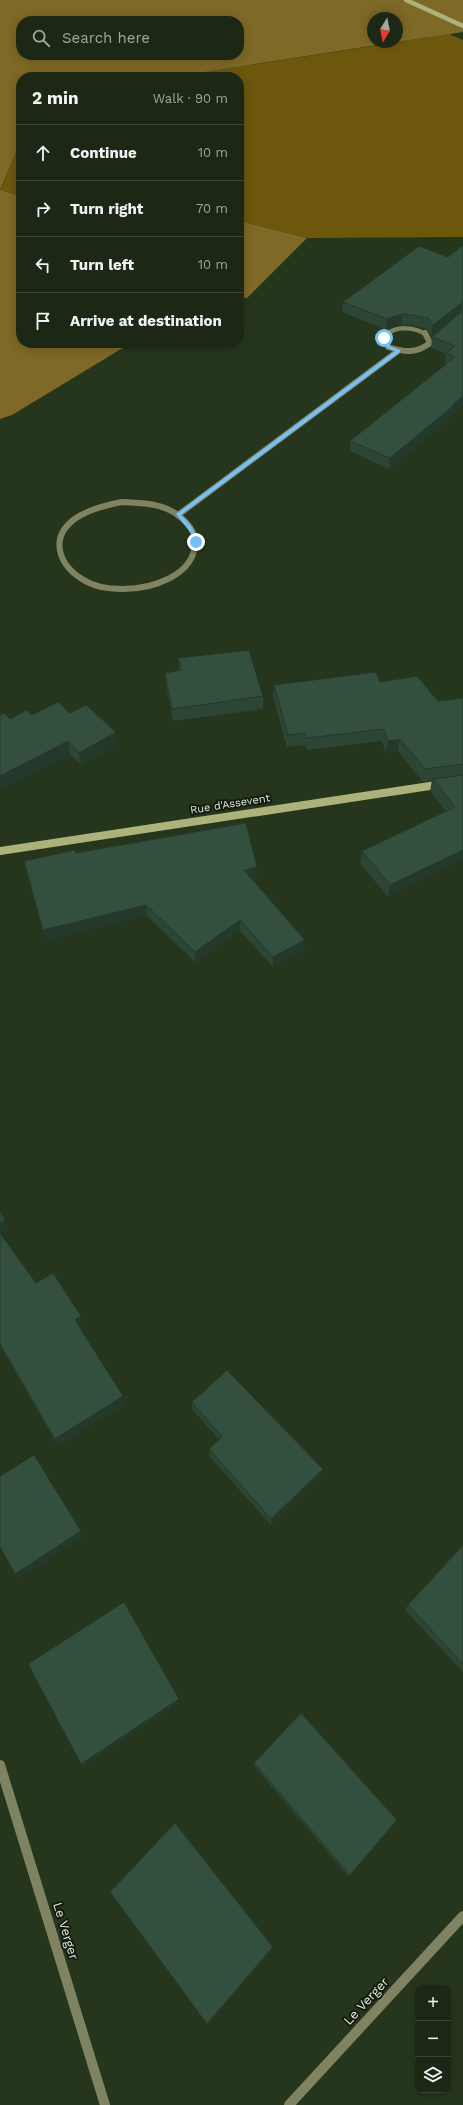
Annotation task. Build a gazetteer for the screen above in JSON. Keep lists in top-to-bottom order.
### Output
{
  "streets": {
    "street": ["Rue d'Assevent", "Le Verger"]
  },
  "north": "bottom",
  "page": {
    "search": "Search here",
    "heading": ["2 min", "Walk · 90 m"],
    "list": [
      ["Continue", "10 m"],
      ["Turn right", "70 m"],
      ["Turn left", "10 m"],
      "Arrive at destination"
    ],
    "map_buttons": ["+", "−"]
  }
}
